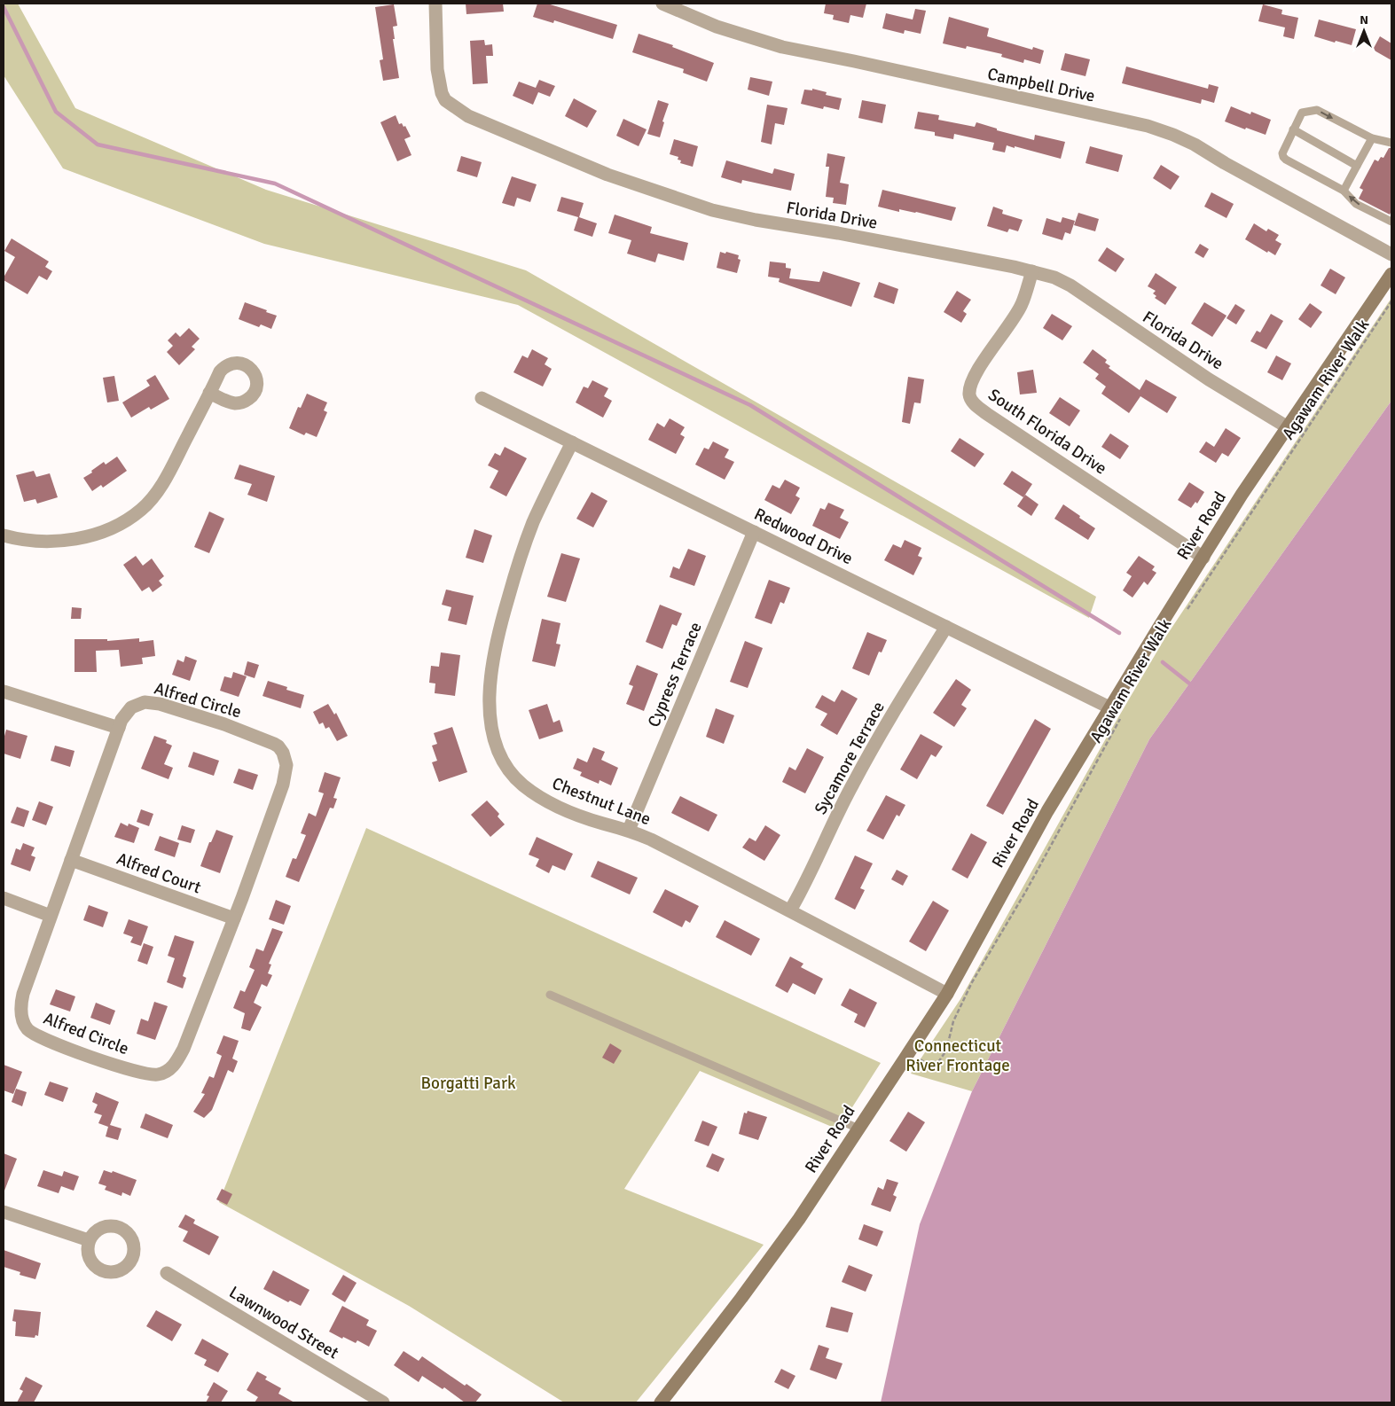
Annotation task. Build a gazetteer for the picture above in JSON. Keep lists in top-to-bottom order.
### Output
{
  "streets": {
    "street": [
      "Campbell Drive",
      "Florida Drive",
      "South Florida Drive",
      "River Road",
      "Redwood Drive",
      "Cypress Terrace",
      "Alfred Circle",
      "Sycamore Terrace",
      "Chestnut Lane",
      "Alfred Court",
      "Lawnwood Street"
    ],
    "path": ["Agawam River Walk"]
  },
  "crossings": [
    ["Florida Drive", "South Florida Drive"],
    ["Florida Drive", "River Road"],
    ["Agawam River Walk", "River Road"],
    ["South Florida Drive", "River Road"],
    ["River Road", "Redwood Drive"],
    ["River Road", "Chestnut Lane"],
    ["Redwood Drive", "Cypress Terrace"],
    ["Redwood Drive", "Sycamore Terrace"],
    ["Redwood Drive", "Chestnut Lane"],
    ["Cypress Terrace", "Chestnut Lane"],
    ["Alfred Circle", "Alfred Court"],
    ["Sycamore Terrace", "Chestnut Lane"]
  ],
  "parks": ["Connecticut River Frontage", "Borgatti Park"],
  "north": "top"
}
